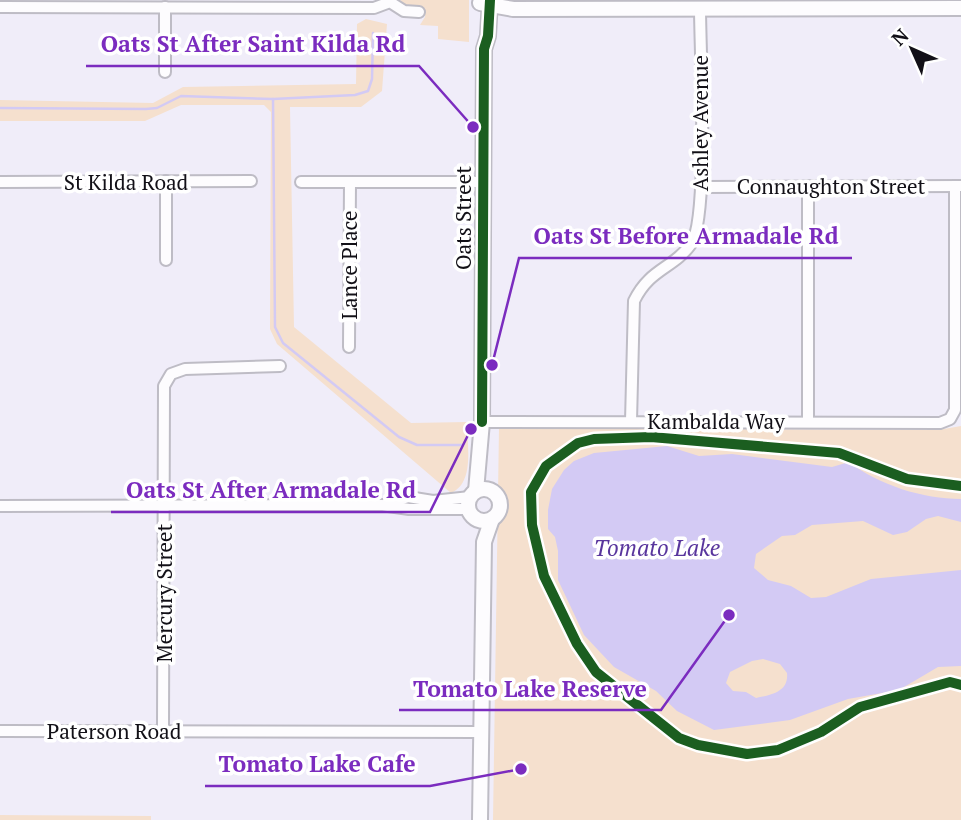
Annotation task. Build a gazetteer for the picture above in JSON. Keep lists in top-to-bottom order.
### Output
{
  "streets": {
    "street": [
      "Ashley Avenue",
      "St Kilda Road",
      "Connaughton Street",
      "Oats Street",
      "Lance Place",
      "Kambalda Way",
      "Mercury Street",
      "Paterson Road"
    ]
  },
  "crossings": [
    ["Ashley Avenue", "Connaughton Street"],
    ["Ashley Avenue", "Kambalda Way"],
    ["Connaughton Street", "Kambalda Way"],
    ["Oats Street", "Kambalda Way"],
    ["Oats Street", "Paterson Road"],
    ["Mercury Street", "Paterson Road"]
  ],
  "water": ["Tomato Lake"],
  "places": [
    "Oats St After Saint Kilda Rd",
    "Oats St Before Armadale Rd",
    "Oats St After Armadale Rd",
    "Tomato Lake Reserve",
    "Tomato Lake Cafe"
  ],
  "north": "top left"
}
